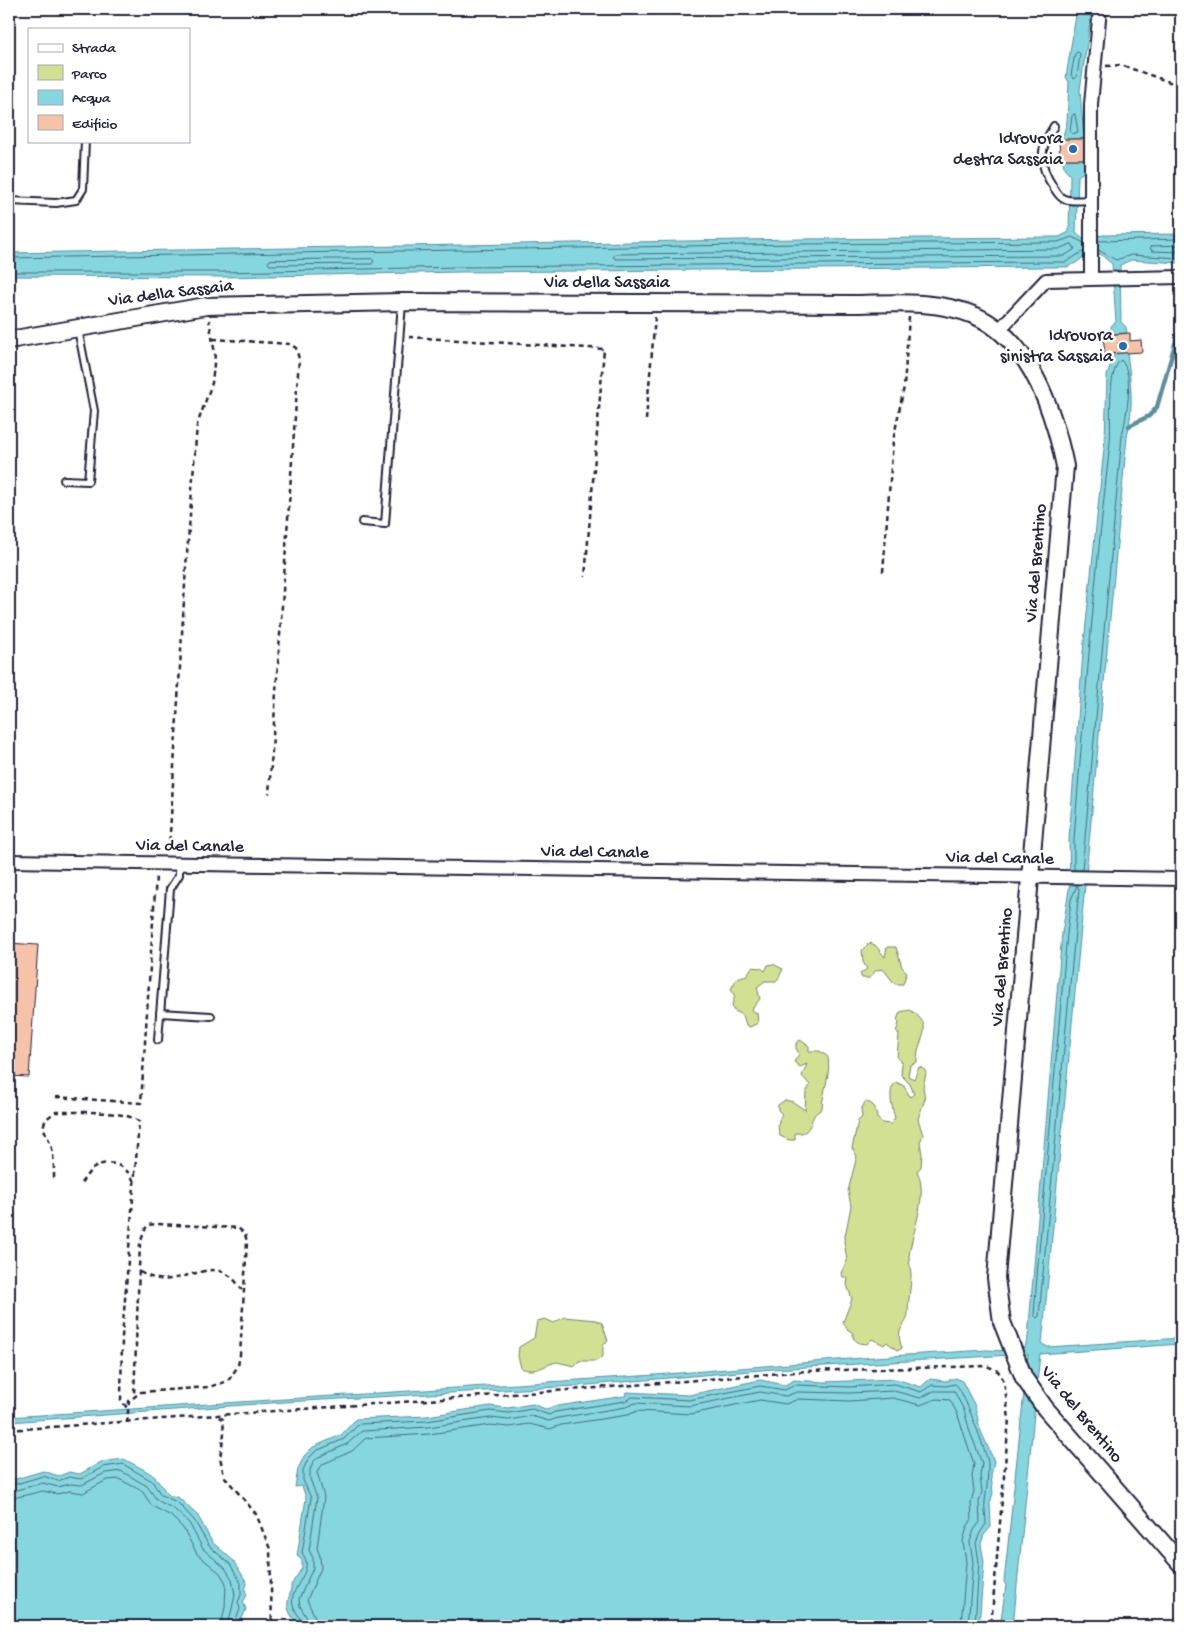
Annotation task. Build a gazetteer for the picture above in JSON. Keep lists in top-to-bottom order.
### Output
{
  "streets": {
    "street": ["Via della Sassaia", "Via del Brentino", "Via del Canale"]
  },
  "crossings": [
    ["Via della Sassaia", "Via del Brentino"],
    ["Via del Brentino", "Via del Canale"]
  ],
  "places": ["Idrovora destra Sassaia", "Idrovora sinistra Sassaia"],
  "legend": [
    "Strada",
    "Parco",
    "Acqua",
    "Edificio"
  ]
}
